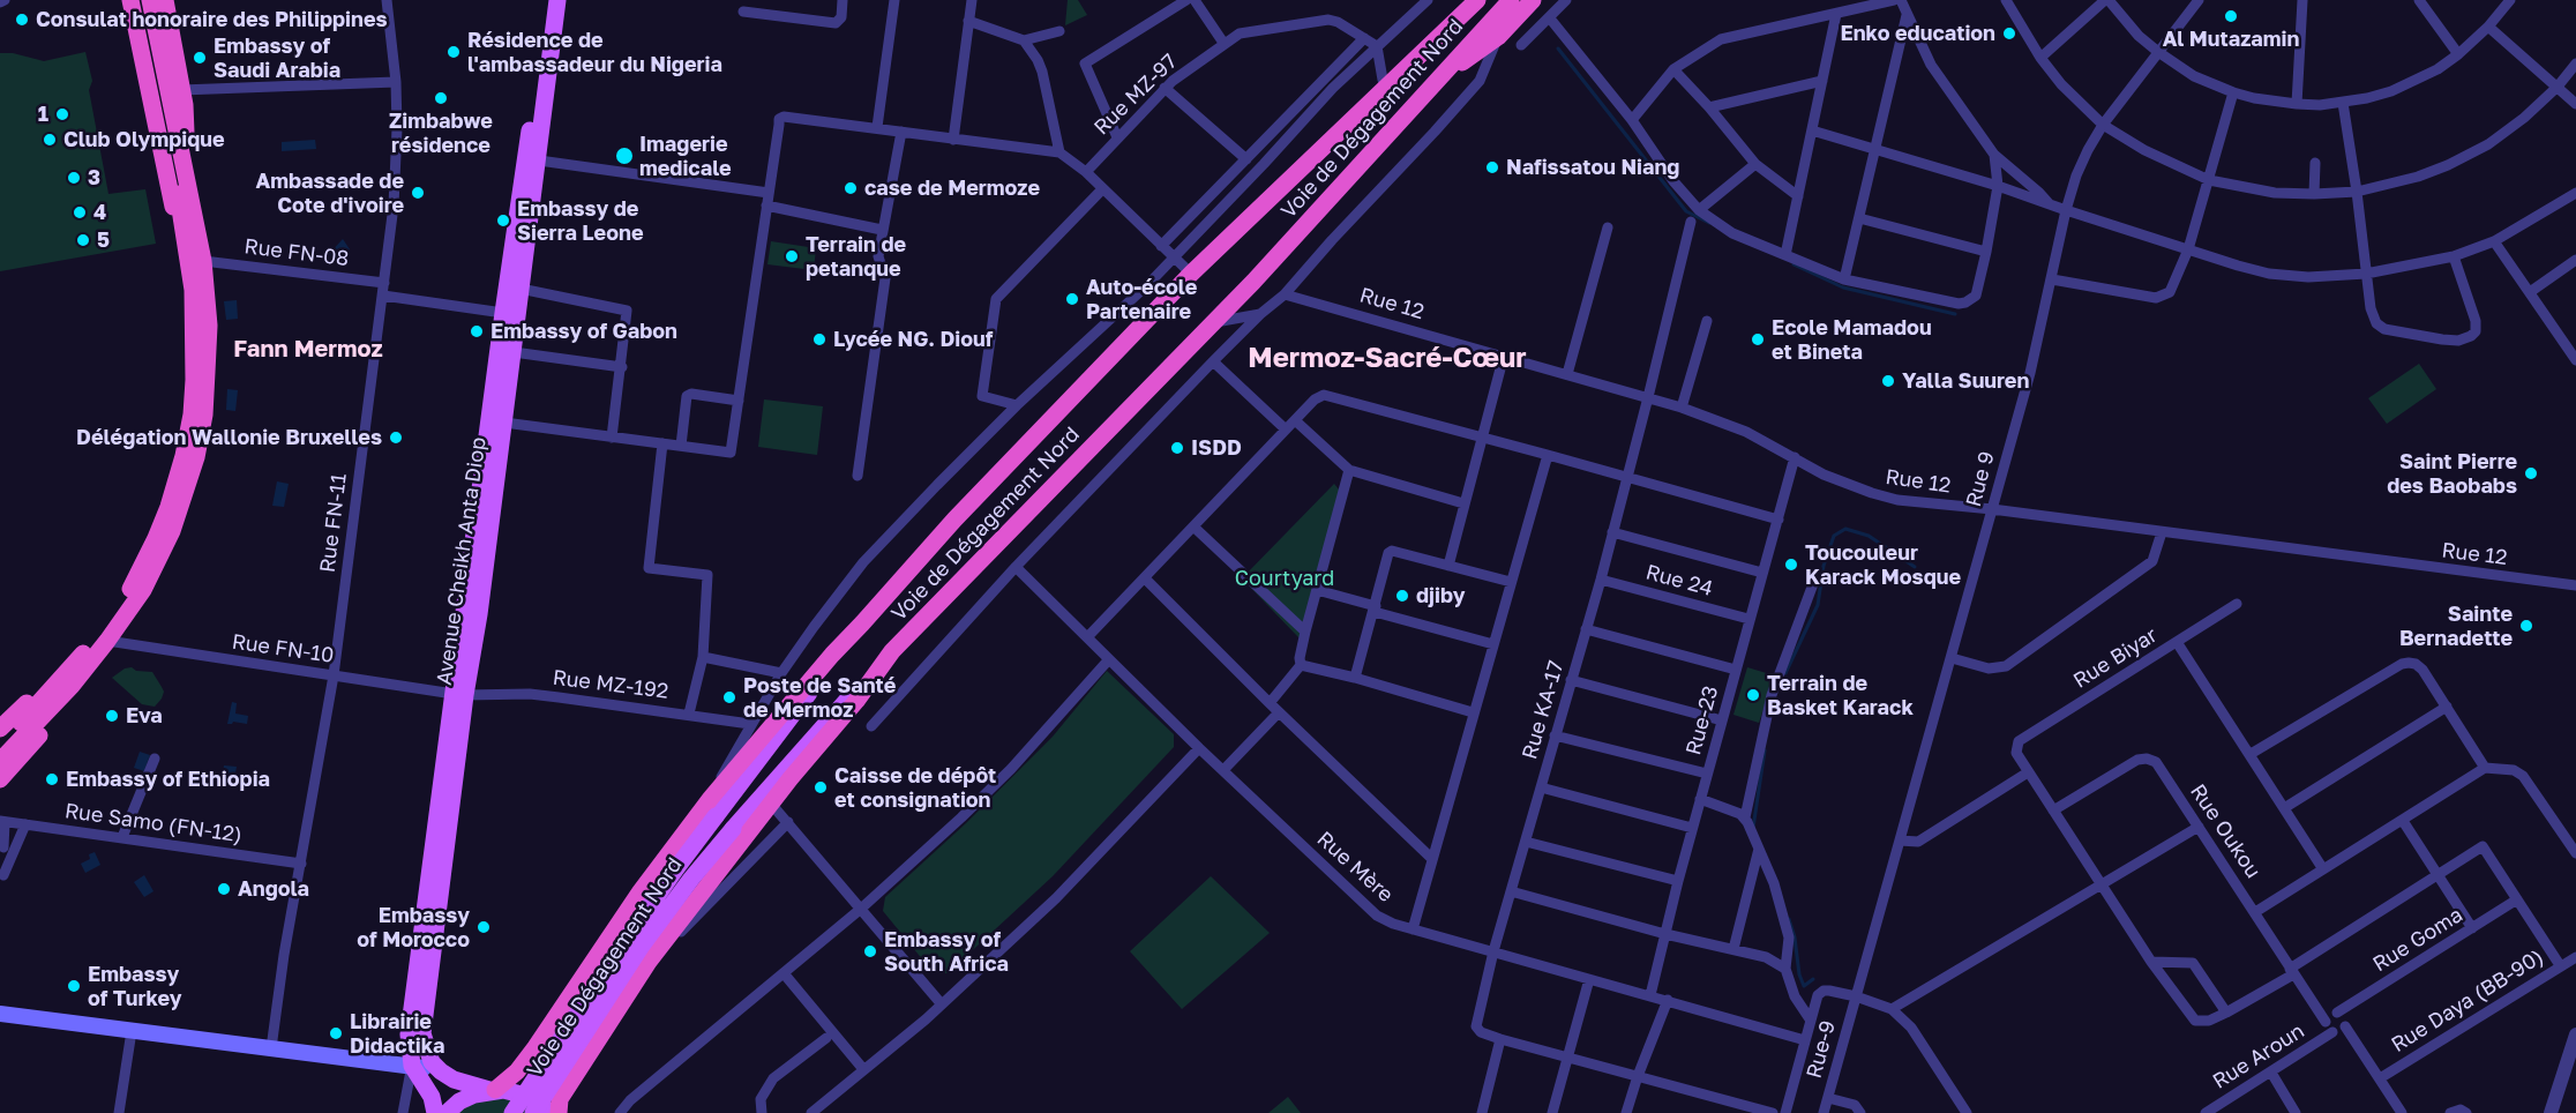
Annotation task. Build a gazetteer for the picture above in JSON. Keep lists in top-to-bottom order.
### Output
{
  "streets": {
    "highway": ["Voie de Dégagement Nord"],
    "main road": ["Avenue Cheikh Anta Diop"],
    "street": [
      "Rue MZ-97",
      "Rue FN-08",
      "Rue 12",
      "Rue 9",
      "Rue FN-11",
      "Rue 24",
      "Rue FN-10",
      "Rue Biyar",
      "Rue MZ-192",
      "Rue KA-17",
      "Rue-23",
      "Rue Samo (FN-12)",
      "Rue Oukou",
      "Rue Mère",
      "Rue Goma",
      "Rue Daya (BB-90)",
      "Rue-9",
      "Rue Aroun"
    ]
  },
  "crossings": [
    ["Rue FN-08", "Rue FN-11"],
    ["Rue 12", "Rue 9"],
    ["Rue 12", "Rue KA-17"],
    ["Rue 12", "Rue-23"],
    ["Rue 9", "Rue-9"],
    ["Rue FN-11", "Rue FN-10"],
    ["Rue FN-11", "Rue Samo (FN-12)"],
    ["Avenue Cheikh Anta Diop", "Rue FN-10"],
    ["Avenue Cheikh Anta Diop", "Rue MZ-192"],
    ["Rue 24", "Rue KA-17"],
    ["Rue 24", "Rue-23"],
    ["Rue FN-10", "Rue MZ-192"],
    ["Rue KA-17", "Rue Mère"],
    ["Rue-23", "Rue Mère"],
    ["Rue Oukou", "Rue Goma"],
    ["Rue Oukou", "Rue Aroun"],
    ["Rue Goma", "Rue Aroun"]
  ],
  "districts": ["Fann Mermoz", "Mermoz-Sacré-Cœur"],
  "parks": ["Courtyard"],
  "places": [
    "Al Mutazamin",
    "Consulat honoraire des Philippines",
    "Enko education",
    "Résidence de l'ambassadeur du Nigeria",
    "Embassy of Saudi Arabia",
    "Zimbabwe résidence",
    "1",
    "Club Olympique",
    "Imagerie medicale",
    "Nafissatou Niang",
    "3",
    "case de Mermoze",
    "Ambassade de Cote d'ivoire",
    "4",
    "Embassy de Sierra Leone",
    "5",
    "Terrain de petanque",
    "Auto-école Partenaire",
    "Embassy of Gabon",
    "Lycée NG. Diouf",
    "Ecole Mamadou et Bineta",
    "Yalla Suuren",
    "Délégation Wallonie Bruxelles",
    "ISDD",
    "Saint Pierre des Baobabs",
    "Toucouleur Karack Mosque",
    "djiby",
    "Sainte Bernadette",
    "Terrain de Basket Karack",
    "Poste de Santé de Mermoz",
    "Eva",
    "Embassy of Ethiopia",
    "Caisse de dépôt et consignation",
    "Angola",
    "Embassy of Morocco",
    "Embassy of South Africa",
    "Embassy of Turkey",
    "Librairie Didactika"
  ]
}
